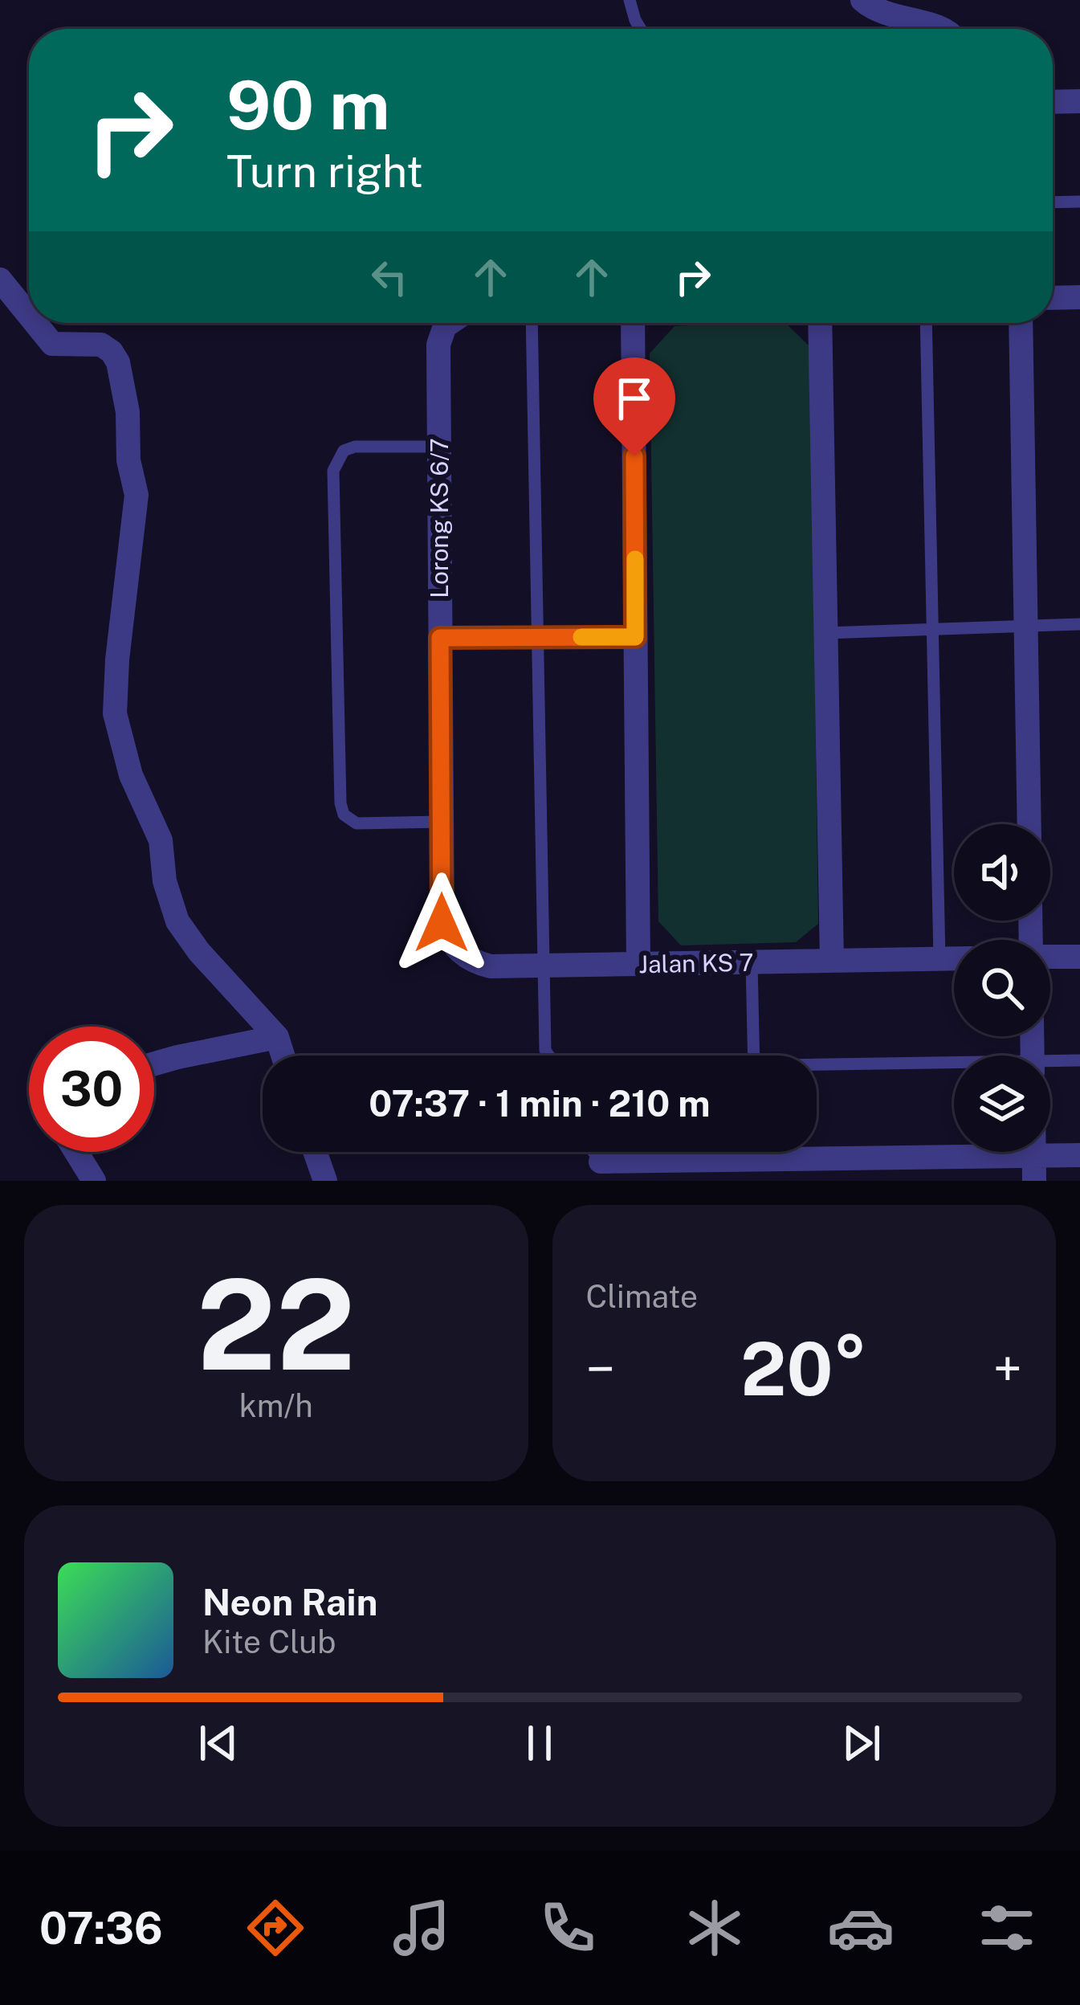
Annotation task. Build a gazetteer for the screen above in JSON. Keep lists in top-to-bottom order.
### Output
{
  "streets": {
    "street": ["Lorong KS 6/7", "Jalan KS 7"]
  },
  "crossings": [
    ["Lorong KS 6/7", "Jalan KS 7"]
  ],
  "page": {
    "turn": ["90 m", "Turn right"],
    "limit": "30",
    "trip": "07:37 · 1 min · 210 m",
    "tile": [
      ["22", "km/h"],
      "Climate"
    ],
    "heat": ["−", "20°", "+"],
    "song": ["Neon Rain", "Kite Club"],
    "tabs": "07:36"
  }
}
